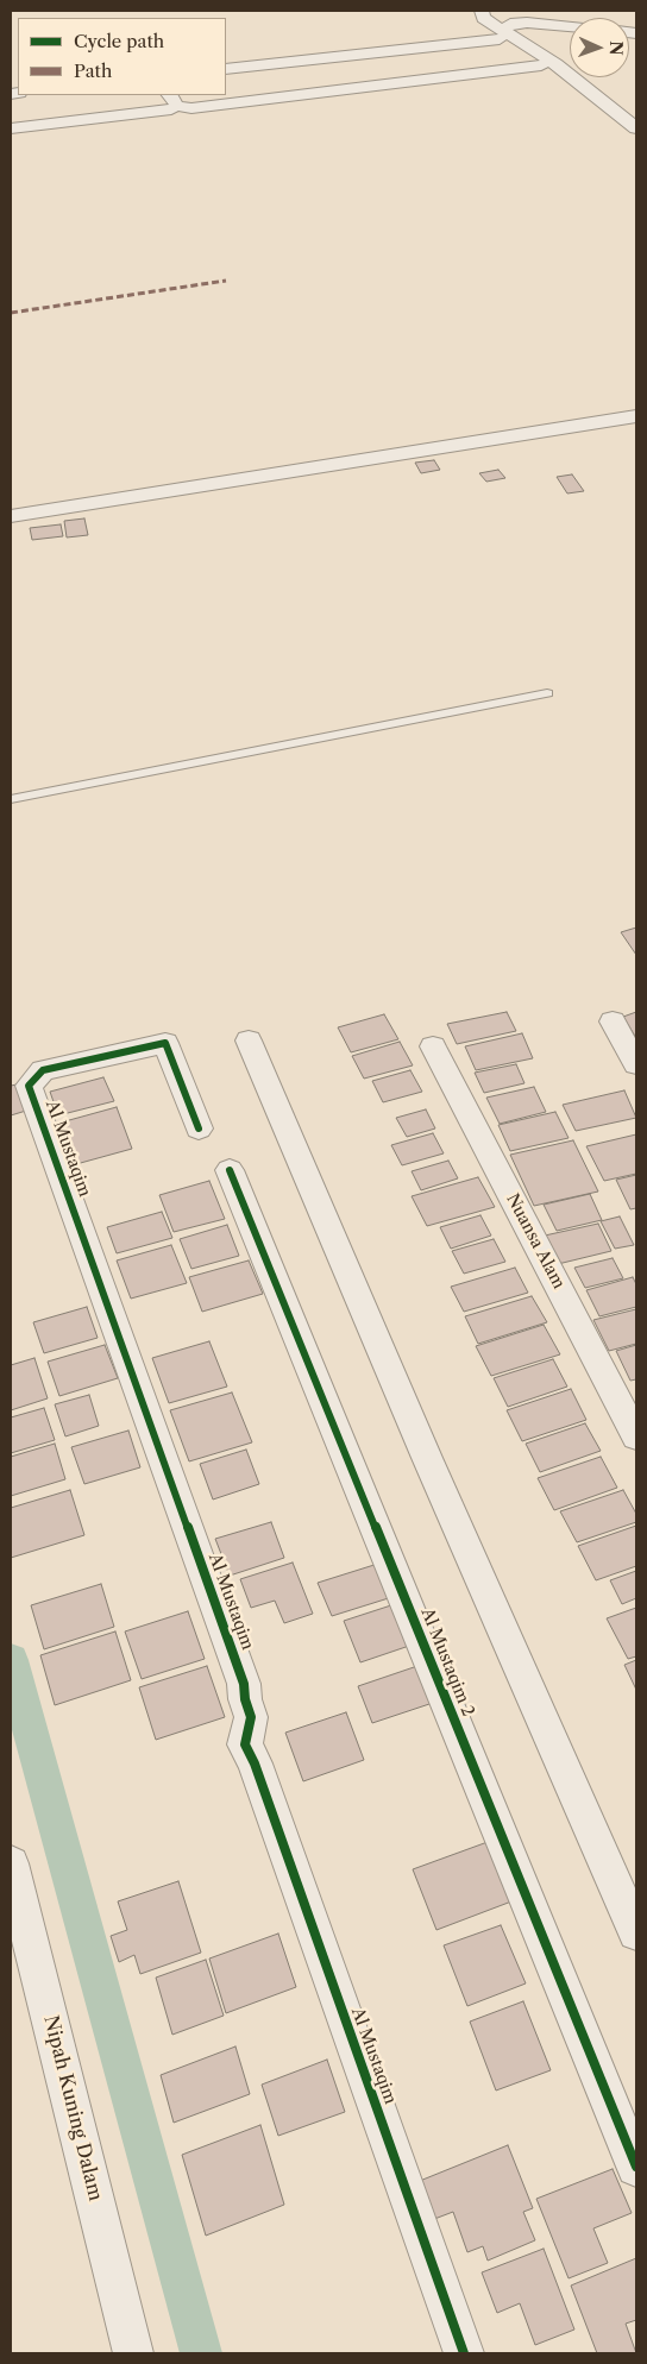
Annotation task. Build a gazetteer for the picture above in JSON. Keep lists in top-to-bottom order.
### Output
{
  "streets": {
    "street": [
      "Al Mustaqim",
      "Nuansa Alam",
      "Al Mustaqim 2",
      "Nipah Kuning Dalam"
    ]
  },
  "legend": ["Cycle path", "Path"],
  "north": "right"
}
